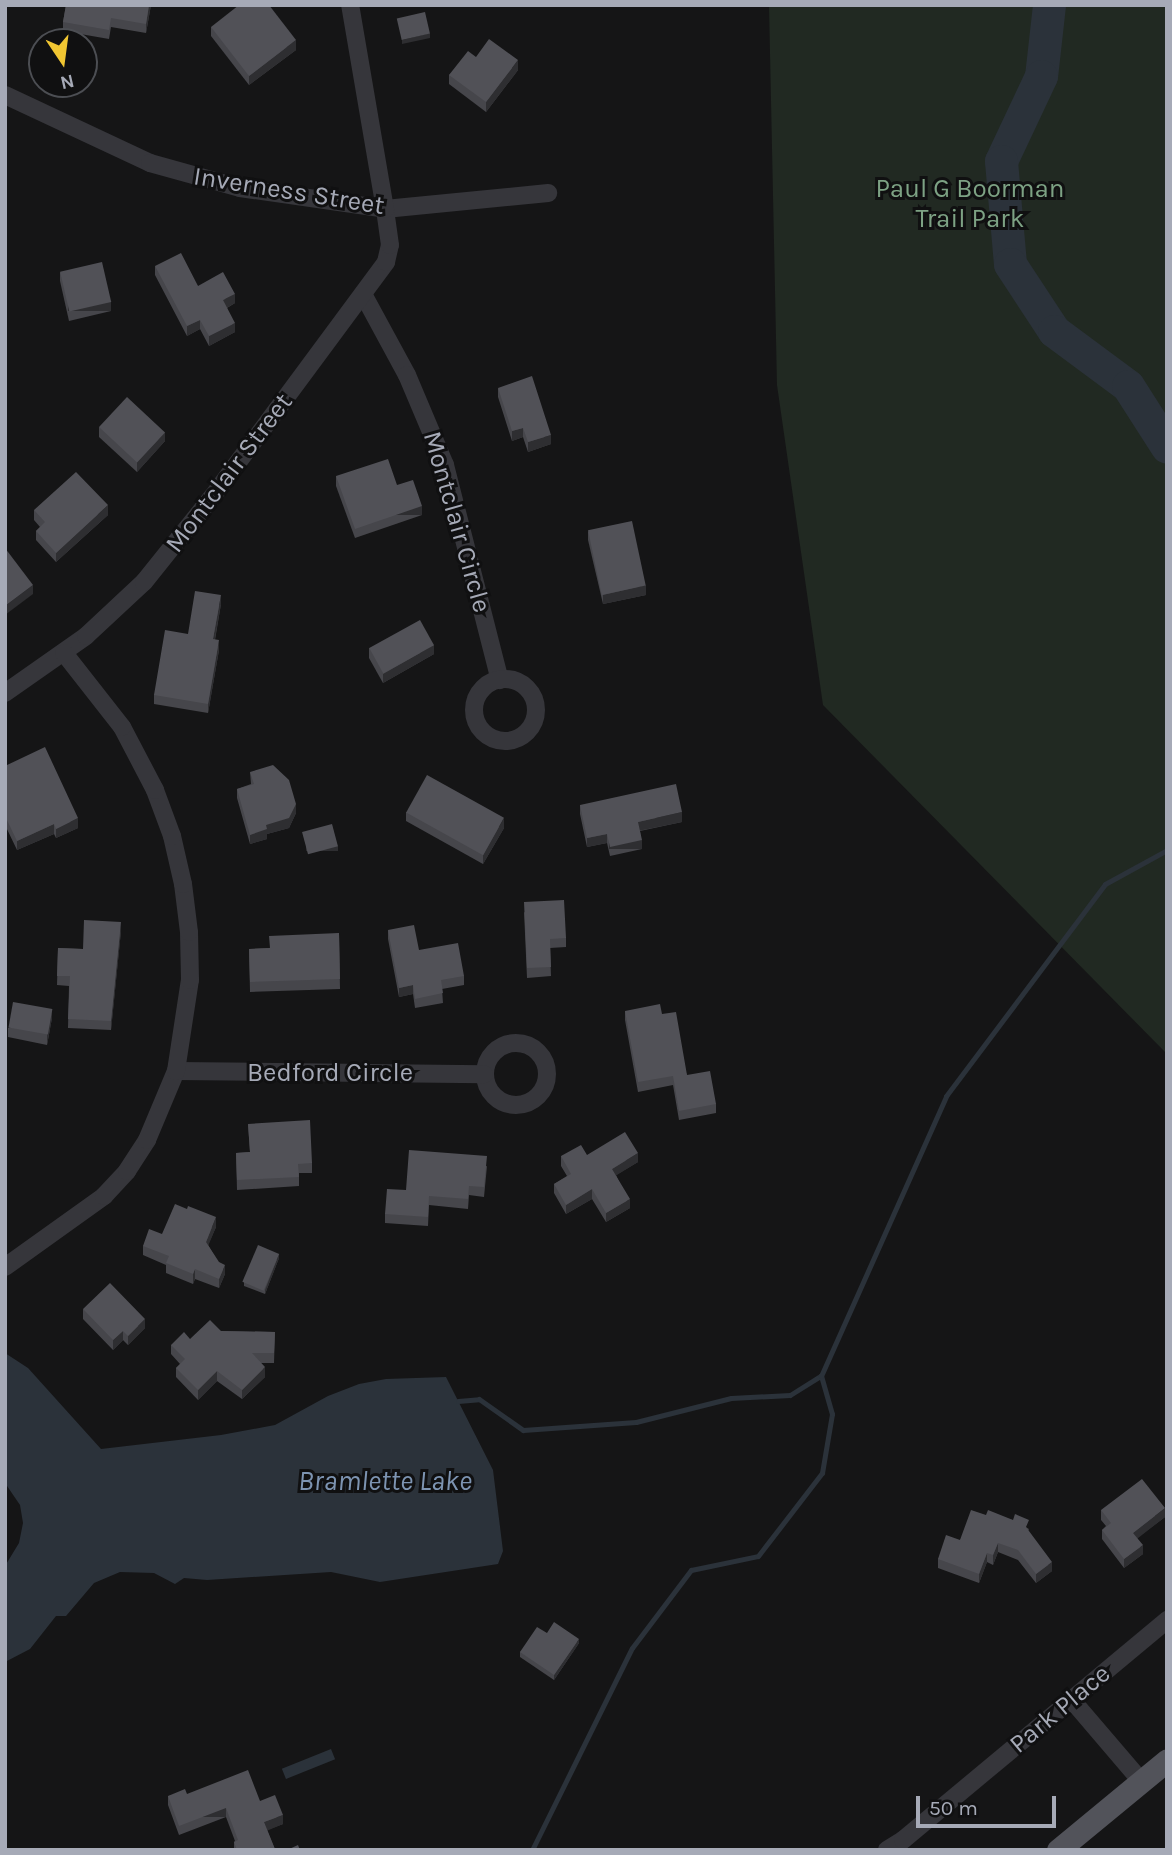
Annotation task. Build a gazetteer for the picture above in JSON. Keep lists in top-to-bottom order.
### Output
{
  "streets": {
    "street": [
      "Inverness Street",
      "Montclair Street",
      "Montclair Circle",
      "Bedford Circle",
      "Park Place"
    ]
  },
  "crossings": [
    ["Inverness Street", "Montclair Street"],
    ["Montclair Street", "Montclair Circle"]
  ],
  "water": ["Bramlette Lake"],
  "parks": ["Paul G Boorman Trail Park"],
  "scale_bar": "50 m",
  "north": "bottom"
}
